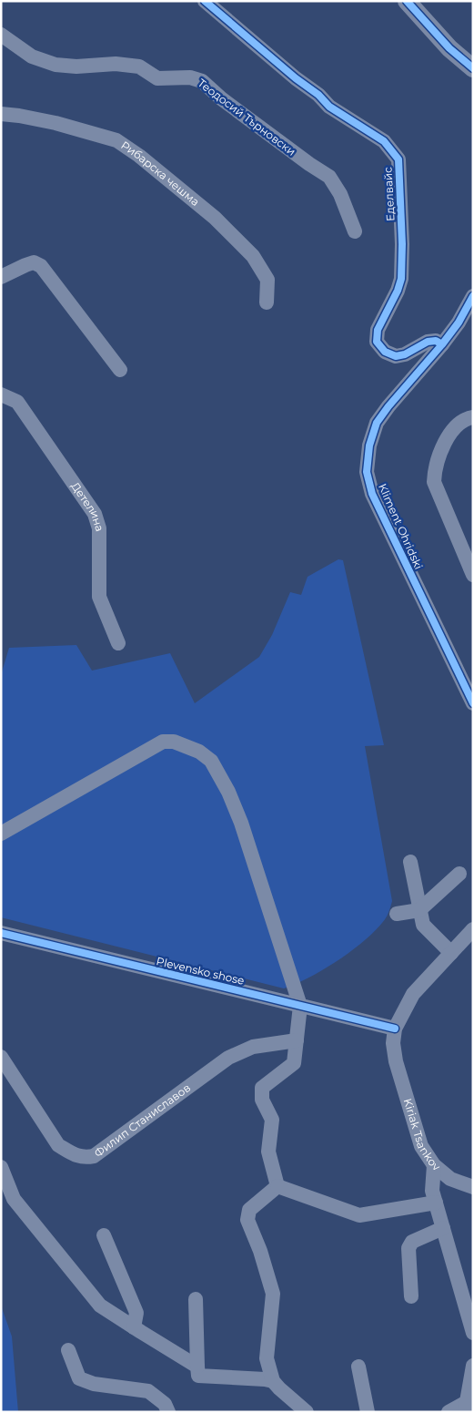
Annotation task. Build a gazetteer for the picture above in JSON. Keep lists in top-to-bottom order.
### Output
{
  "streets": {
    "street": [
      "Теодосий Търновски",
      "Рибарска чешма",
      "Еделвайс",
      "Детелина",
      "Kliment Ohridski",
      "Plevensko shose",
      "Филип Станиславов",
      "Kiriak Tsankov"
    ]
  },
  "crossings": [
    ["Еделвайс", "Kliment Ohridski"],
    ["Plevensko shose", "Kiriak Tsankov"]
  ]
}
